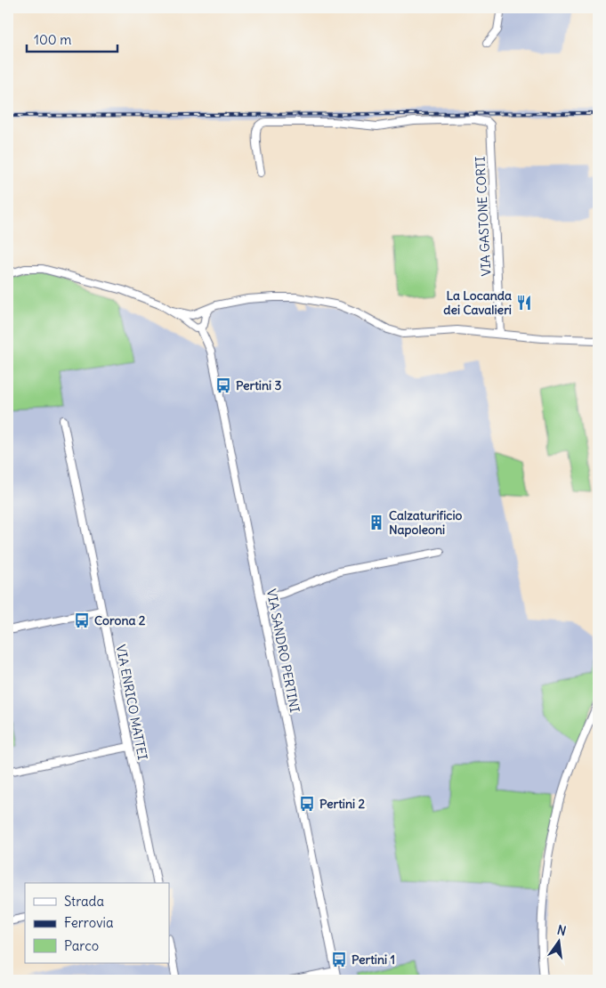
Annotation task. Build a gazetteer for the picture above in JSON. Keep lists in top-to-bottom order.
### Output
{
  "streets": {
    "street": ["VIA GASTONE CORTI", "VIA SANDRO PERTINI", "VIA ENRICO MATTEI"]
  },
  "places": {
    "restaurant": ["La Locanda dei Cavalieri"],
    "bus stop": [
      "Pertini 3",
      "Corona 2",
      "Pertini 2",
      "Pertini 1"
    ],
    "building": ["Calzaturificio Napoleoni"]
  },
  "legend": ["Strada", "Ferrovia", "Parco"],
  "scale_bar": "100 m",
  "north": "top"
}
